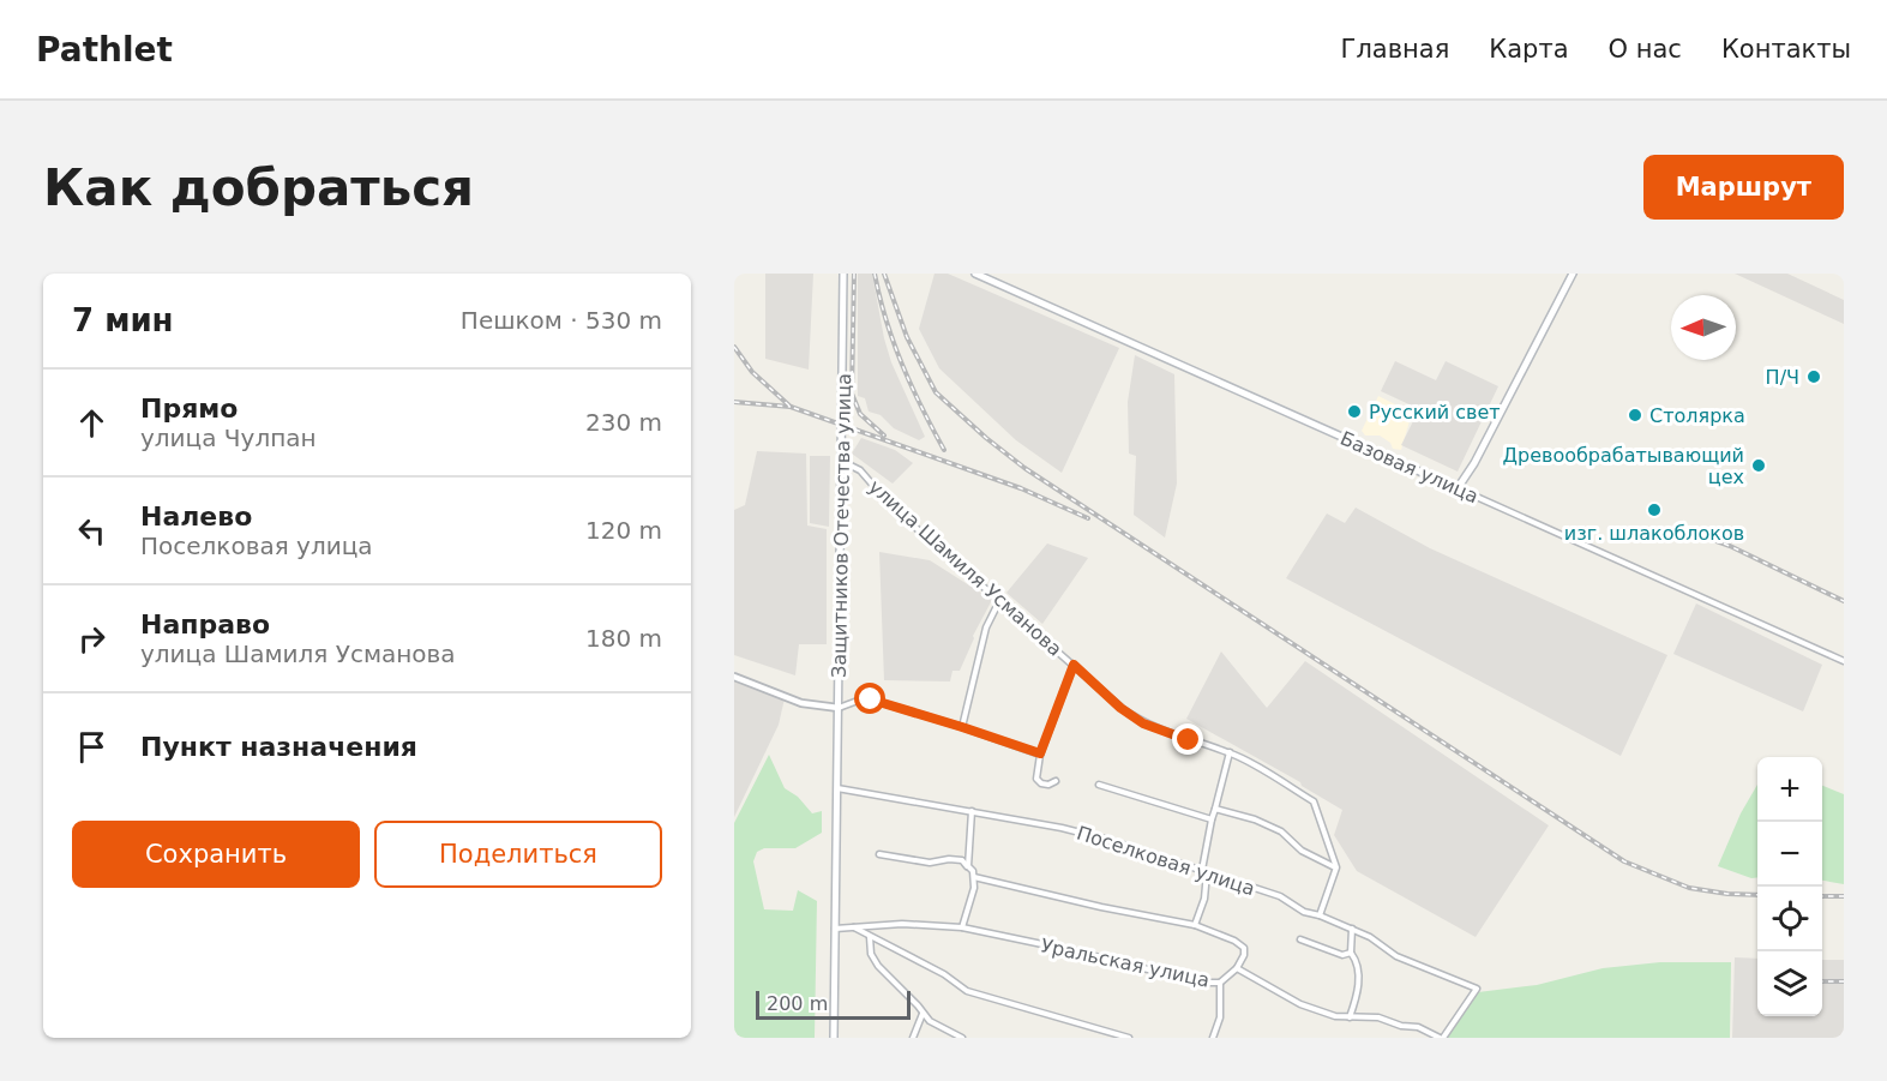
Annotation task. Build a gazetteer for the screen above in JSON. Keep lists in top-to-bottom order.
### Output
{
  "streets": {
    "main road": ["Базовая улица", "Защитников Отечества улица"],
    "street": ["улица Шамиля Усманова", "Поселковая улица", "Уральская улица"]
  },
  "crossings": [
    ["Защитников Отечества улица", "улица Шамиля Усманова"],
    ["Защитников Отечества улица", "Поселковая улица"],
    ["Защитников Отечества улица", "Уральская улица"],
    ["Поселковая улица", "Уральская улица"]
  ],
  "places": [
    "П/Ч",
    "Русский свет",
    "Столярка",
    "Древообрабатывающий цех",
    "изг. шлакоблоков"
  ],
  "scale_bar": "200 m",
  "north": "left",
  "page": {
    "header": "Pathlet",
    "nav": [
      "Главная",
      "Карта",
      "О нас",
      "Контакты"
    ],
    "buttons": [
      "Маршрут",
      ["Сохранить", "Поделиться"]
    ],
    "title": "Как добраться",
    "heading": ["7 мин", "Пешком · 530 m"],
    "list": [
      ["Прямо", "улица Чулпан", "230 m"],
      ["Налево", "Поселковая улица", "120 m"],
      ["Направо", "улица Шамиля Усманова", "180 m"],
      "Пункт назначения"
    ],
    "map_buttons": ["+", "−"],
    "scale": "200 m"
  }
}
